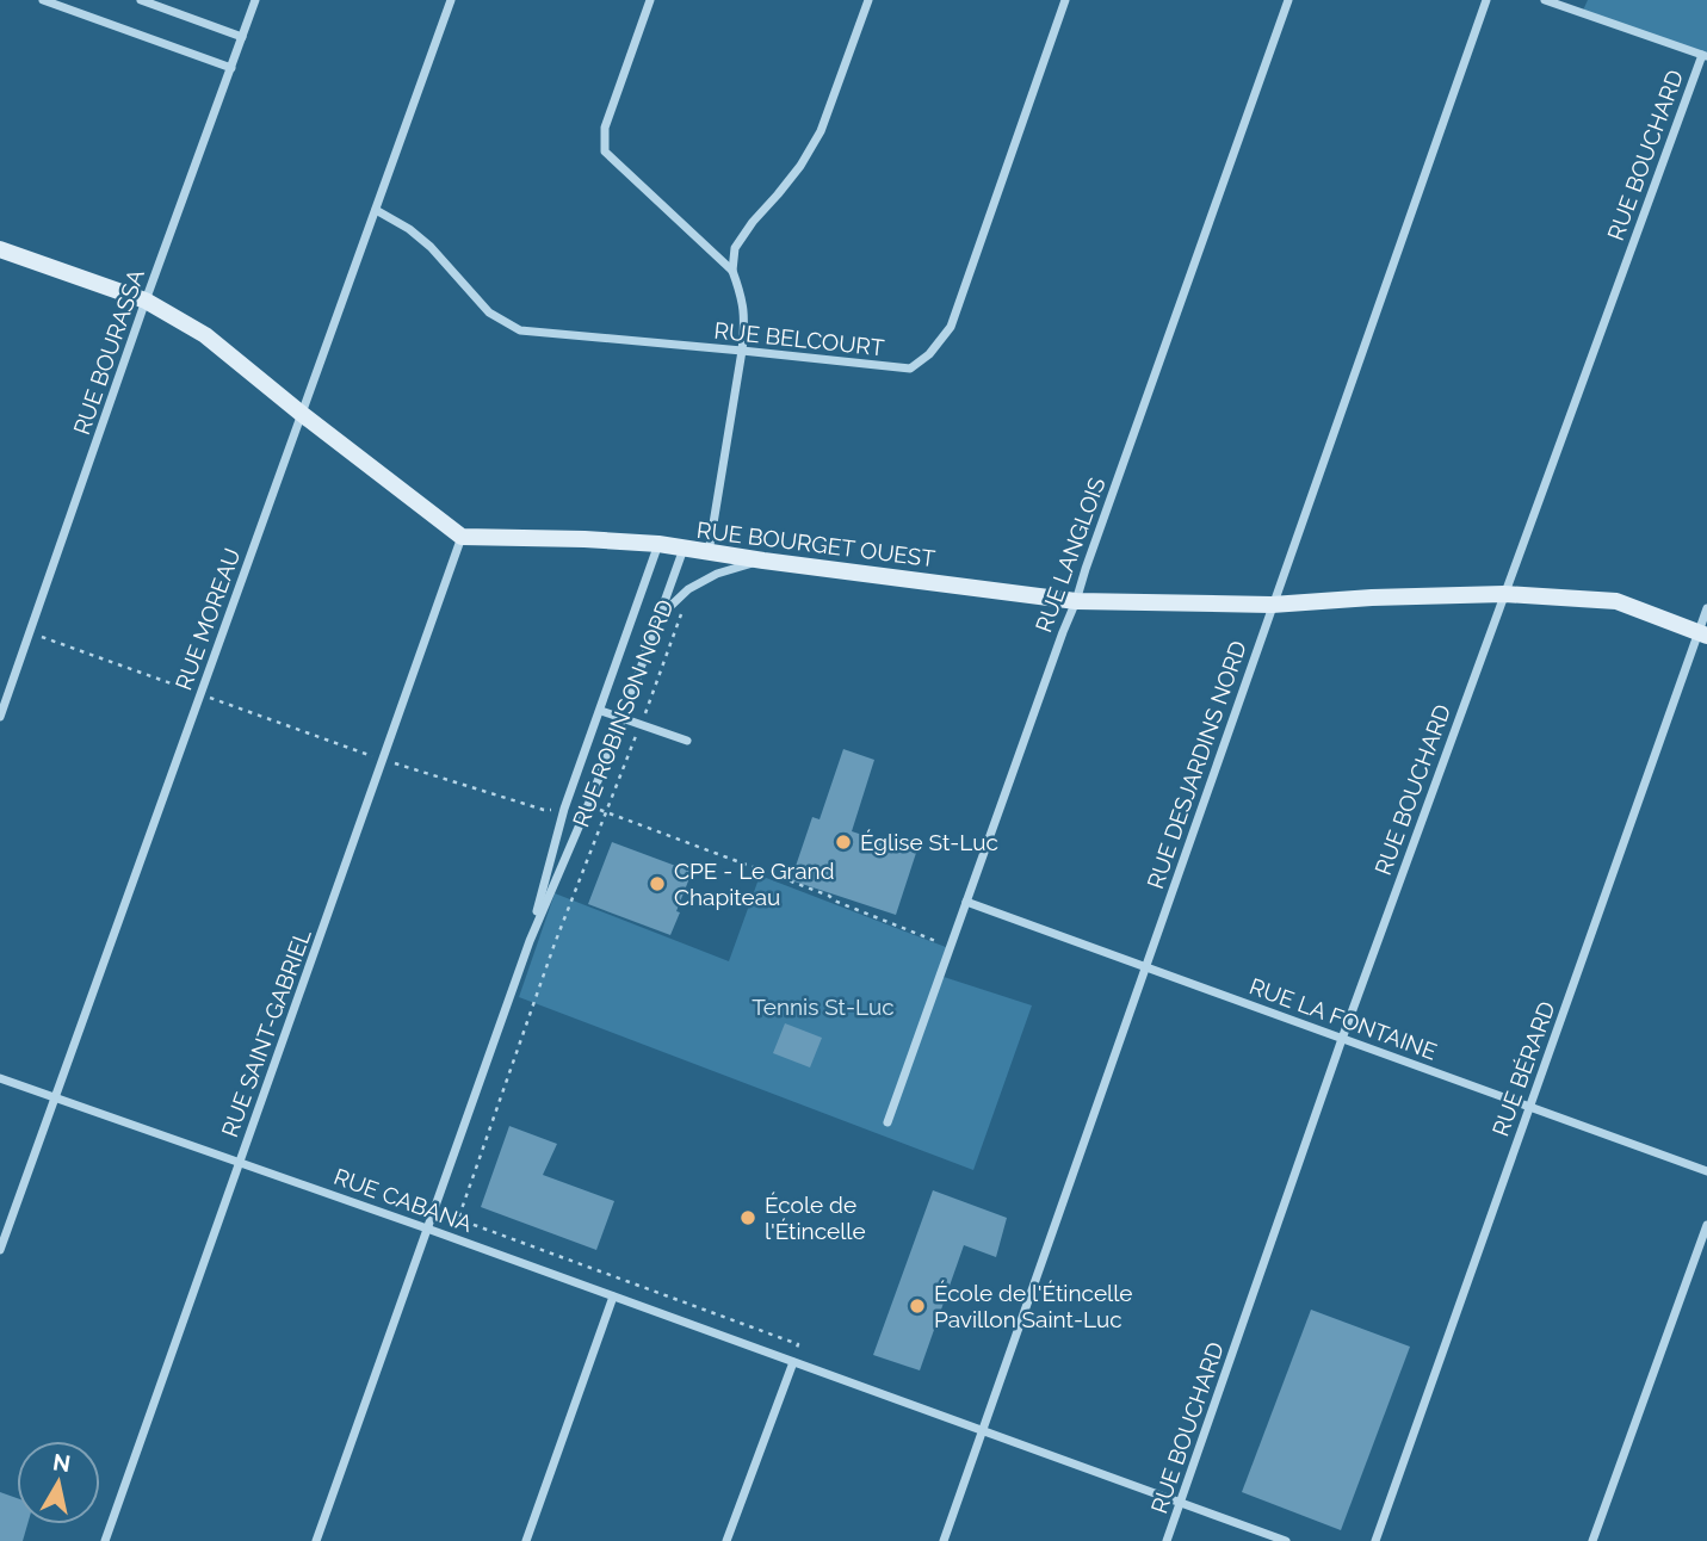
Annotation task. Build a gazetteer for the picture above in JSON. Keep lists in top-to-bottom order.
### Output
{
  "streets": {
    "street": [
      "RUE BOUCHARD",
      "RUE BELCOURT",
      "RUE BOURASSA",
      "RUE BOURGET OUEST",
      "RUE LANGLOIS",
      "RUE MOREAU",
      "RUE ROBINSON NORD",
      "RUE DESJARDINS NORD",
      "RUE LA FONTAINE",
      "RUE SAINT-GABRIEL",
      "RUE BÉRARD",
      "RUE CABANA"
    ]
  },
  "crossings": [
    ["RUE BOUCHARD", "RUE BOURGET OUEST"],
    ["RUE BOUCHARD", "RUE LA FONTAINE"],
    ["RUE BOUCHARD", "RUE CABANA"],
    ["RUE BELCOURT", "RUE MOREAU"],
    ["RUE BOURGET OUEST", "RUE LANGLOIS"],
    ["RUE BOURGET OUEST", "RUE ROBINSON NORD"],
    ["RUE BOURGET OUEST", "RUE DESJARDINS NORD"],
    ["RUE BOURGET OUEST", "RUE SAINT-GABRIEL"],
    ["RUE BOURGET OUEST", "RUE BÉRARD"],
    ["RUE LANGLOIS", "RUE LA FONTAINE"],
    ["RUE MOREAU", "RUE CABANA"],
    ["RUE ROBINSON NORD", "RUE CABANA"],
    ["RUE DESJARDINS NORD", "RUE LA FONTAINE"],
    ["RUE DESJARDINS NORD", "RUE CABANA"],
    ["RUE LA FONTAINE", "RUE BÉRARD"],
    ["RUE SAINT-GABRIEL", "RUE CABANA"]
  ],
  "parks": ["Tennis St-Luc"],
  "places": [
    "Église St-Luc",
    "CPE - Le Grand Chapiteau",
    "École de l'Étincelle",
    "École de l'Étincelle Pavillon Saint-Luc"
  ],
  "north": "top"
}
